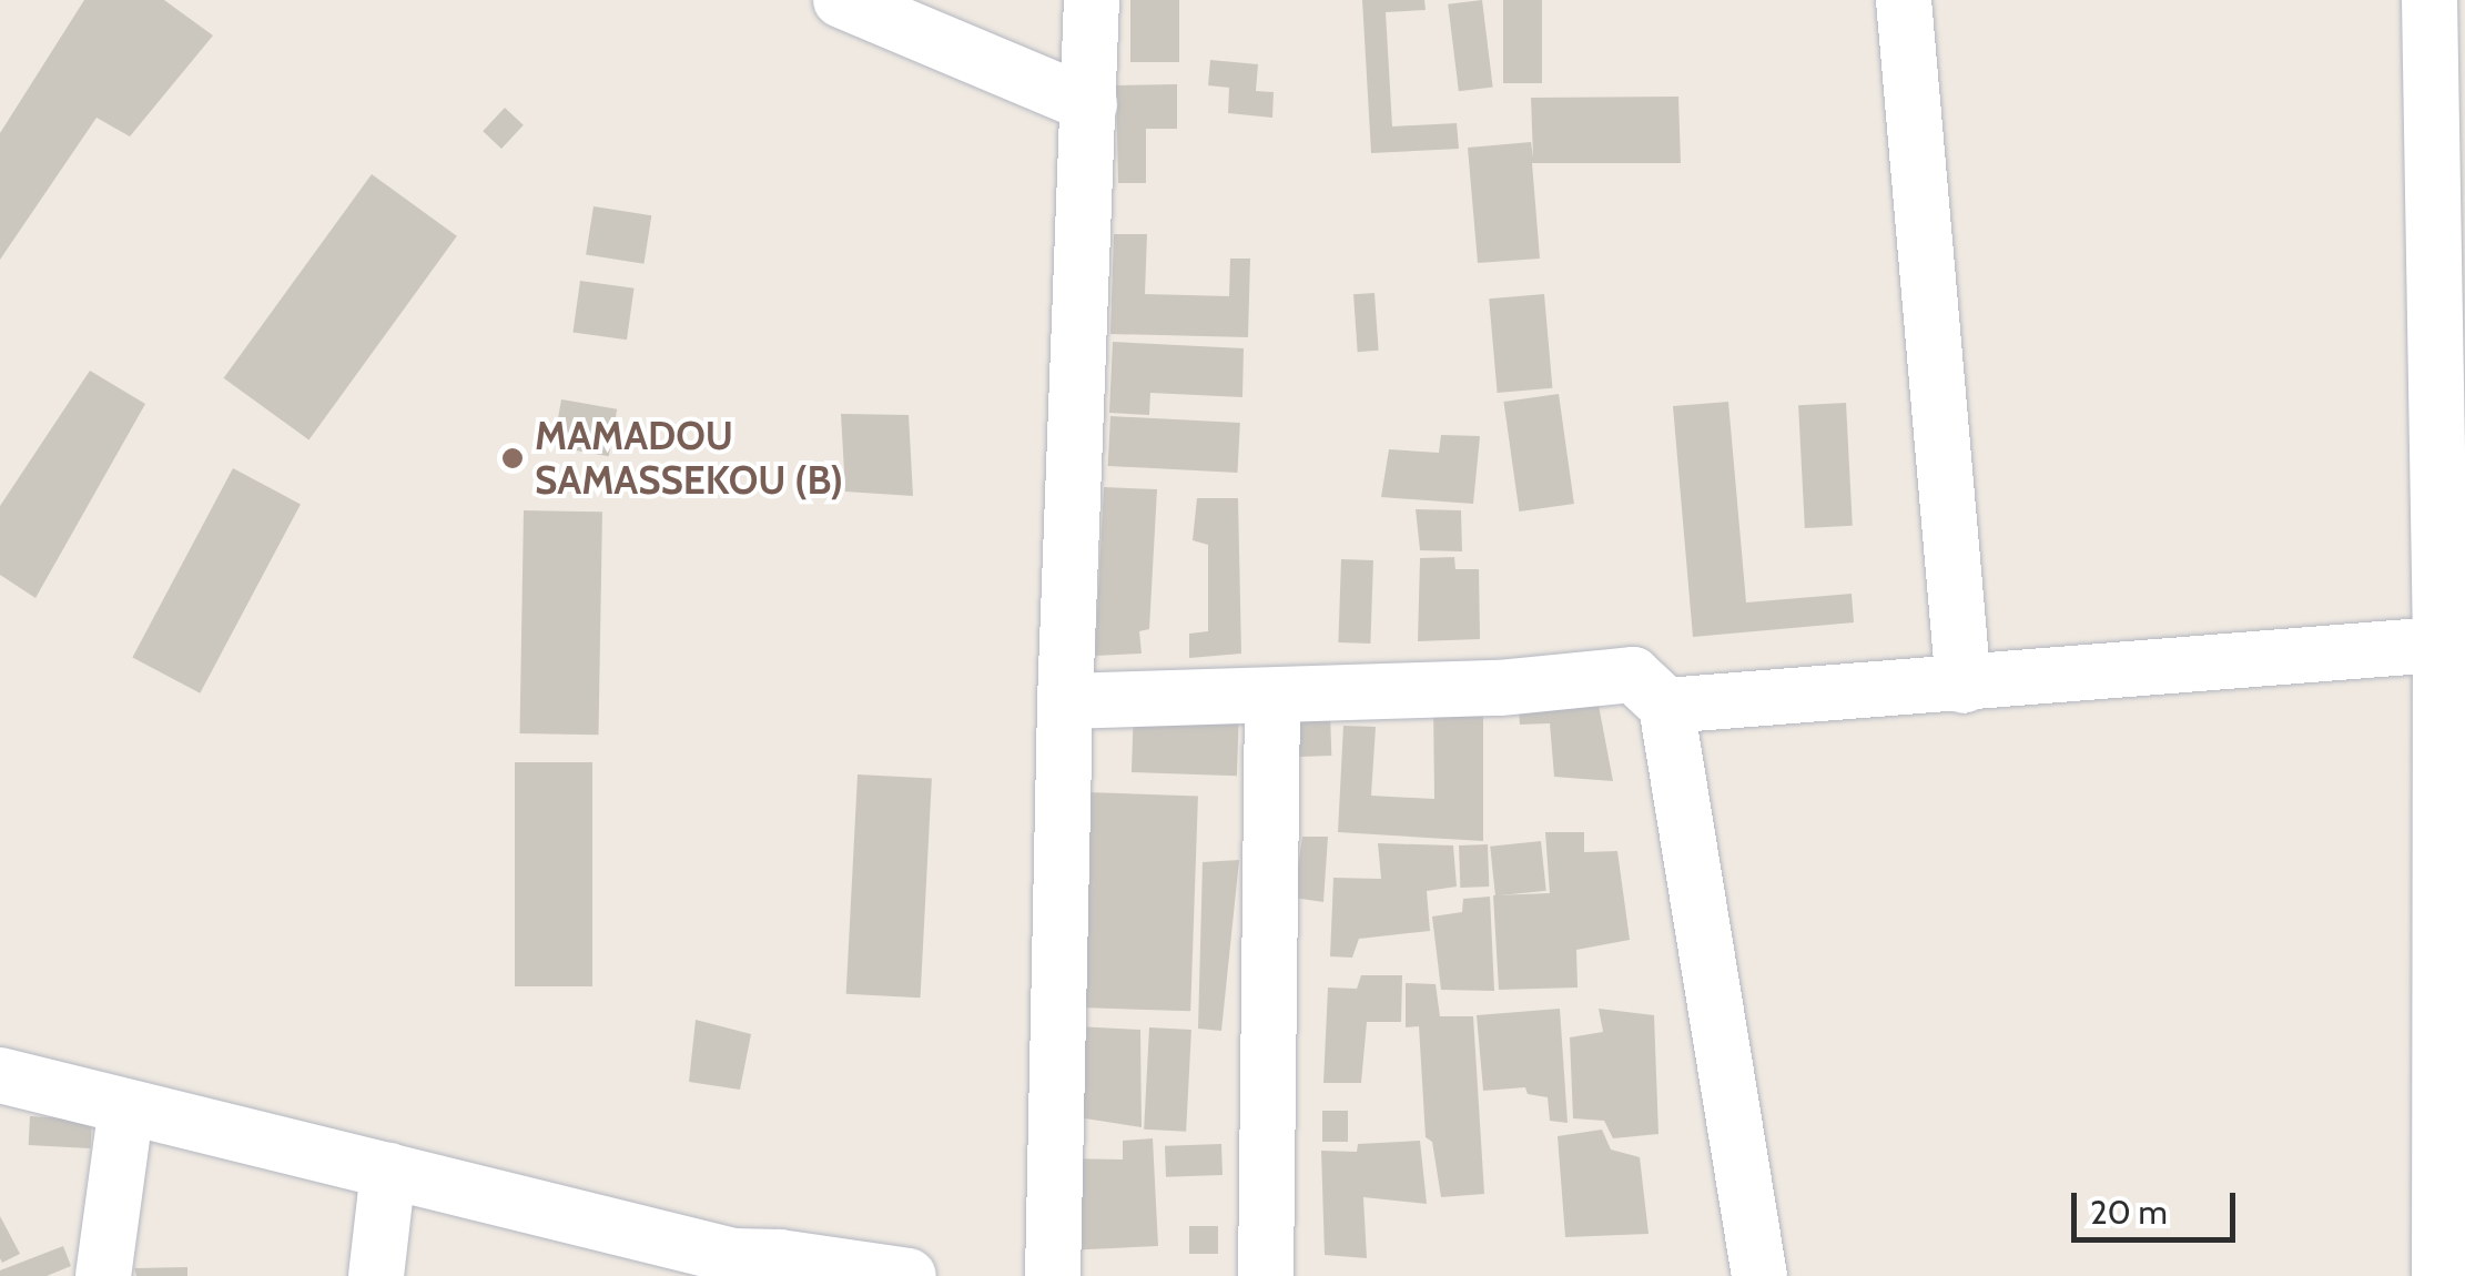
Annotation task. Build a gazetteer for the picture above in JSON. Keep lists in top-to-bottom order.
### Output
{
  "places": ["MAMADOU SAMASSEKOU (B)"],
  "scale_bar": "20 m"
}
